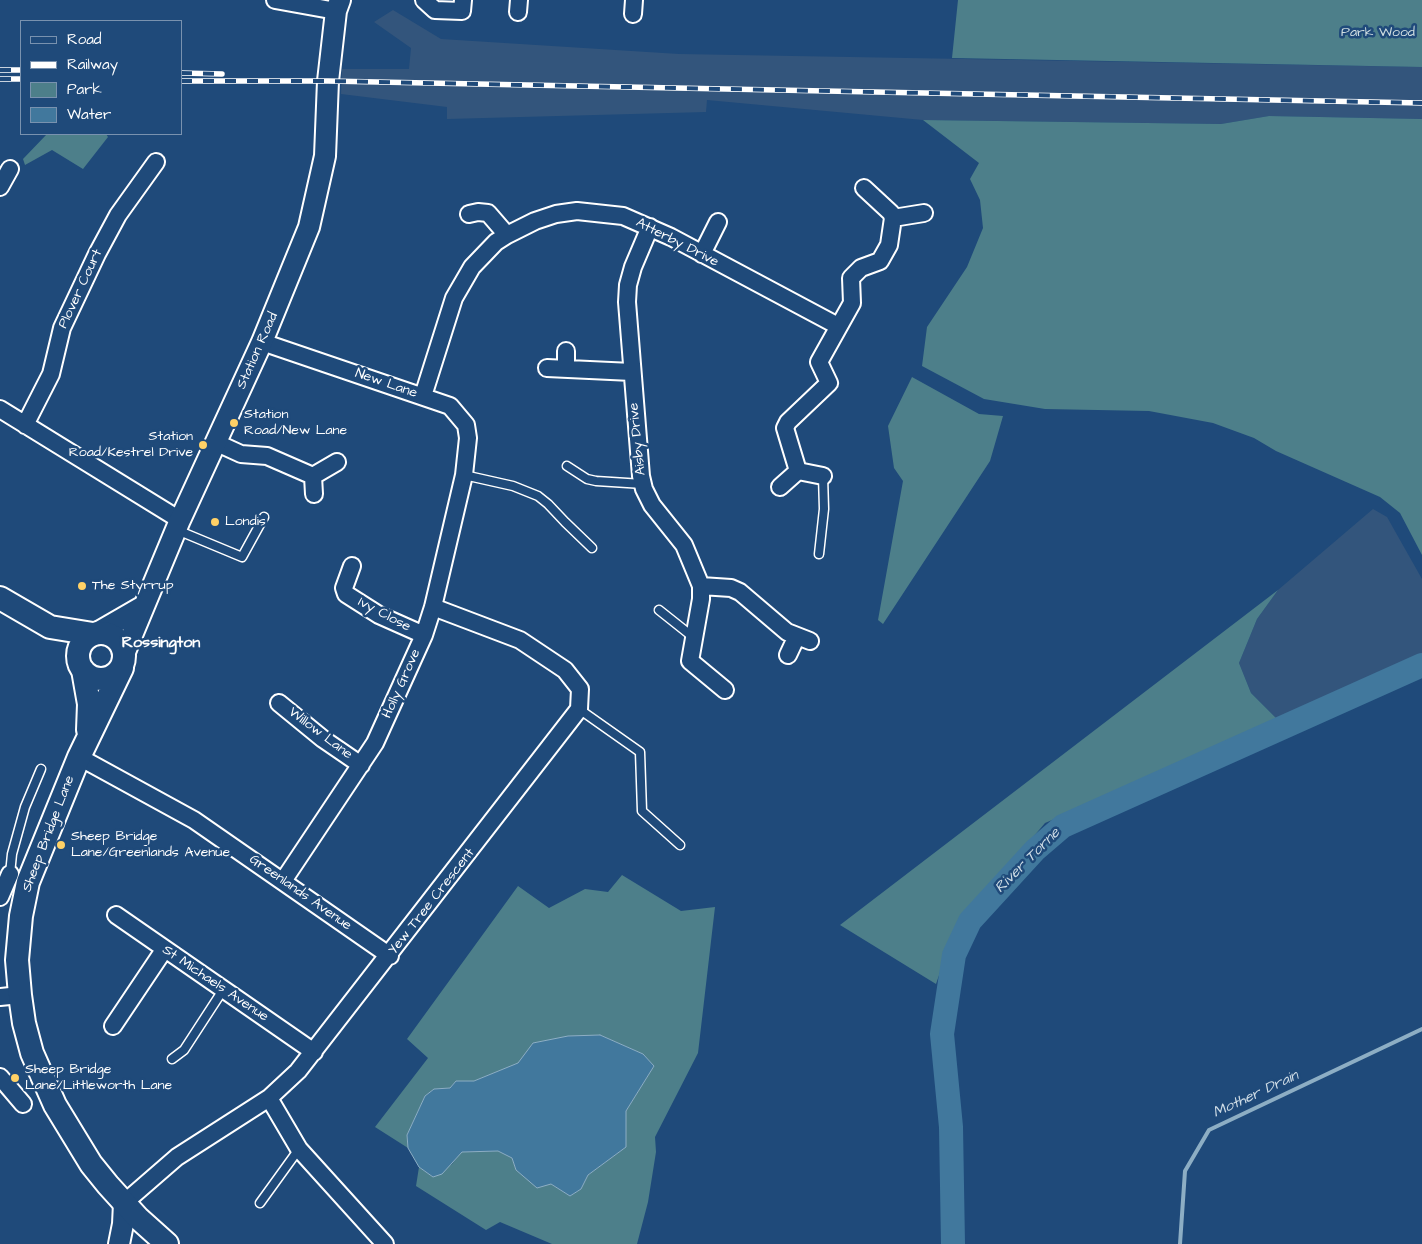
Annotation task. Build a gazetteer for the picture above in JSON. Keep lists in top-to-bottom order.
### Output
{
  "streets": {
    "main road": ["Sheep Bridge Lane"],
    "street": [
      "Atterby Drive",
      "Plover Court",
      "Station Road",
      "New Lane",
      "Aisby Drive",
      "Ivy Close",
      "Holly Grove",
      "Willow Lane",
      "Greenlands Avenue",
      "Yew Tree Crescent",
      "St Michaels Avenue"
    ]
  },
  "crossings": [
    ["Atterby Drive", "New Lane"],
    ["Atterby Drive", "Aisby Drive"],
    ["Station Road", "New Lane"],
    ["Station Road", "Sheep Bridge Lane"],
    ["New Lane", "Holly Grove"],
    ["Ivy Close", "Holly Grove"],
    ["Holly Grove", "Willow Lane"],
    ["Holly Grove", "Greenlands Avenue"],
    ["Sheep Bridge Lane", "Greenlands Avenue"],
    ["Sheep Bridge Lane", "Yew Tree Crescent"],
    ["Greenlands Avenue", "Yew Tree Crescent"],
    ["Yew Tree Crescent", "St Michaels Avenue"]
  ],
  "districts": ["Rossington"],
  "water": ["River Torne", "Mother Drain"],
  "parks": ["Park Wood"],
  "places": [
    "Station Road/New Lane",
    "Station Road/Kestrel Drive",
    "Londis",
    "The Styrrup",
    "Sheep Bridge Lane/Greenlands Avenue",
    "Sheep Bridge Lane/Littleworth Lane"
  ],
  "legend": [
    "Road",
    "Railway",
    "Park",
    "Water"
  ]
}
